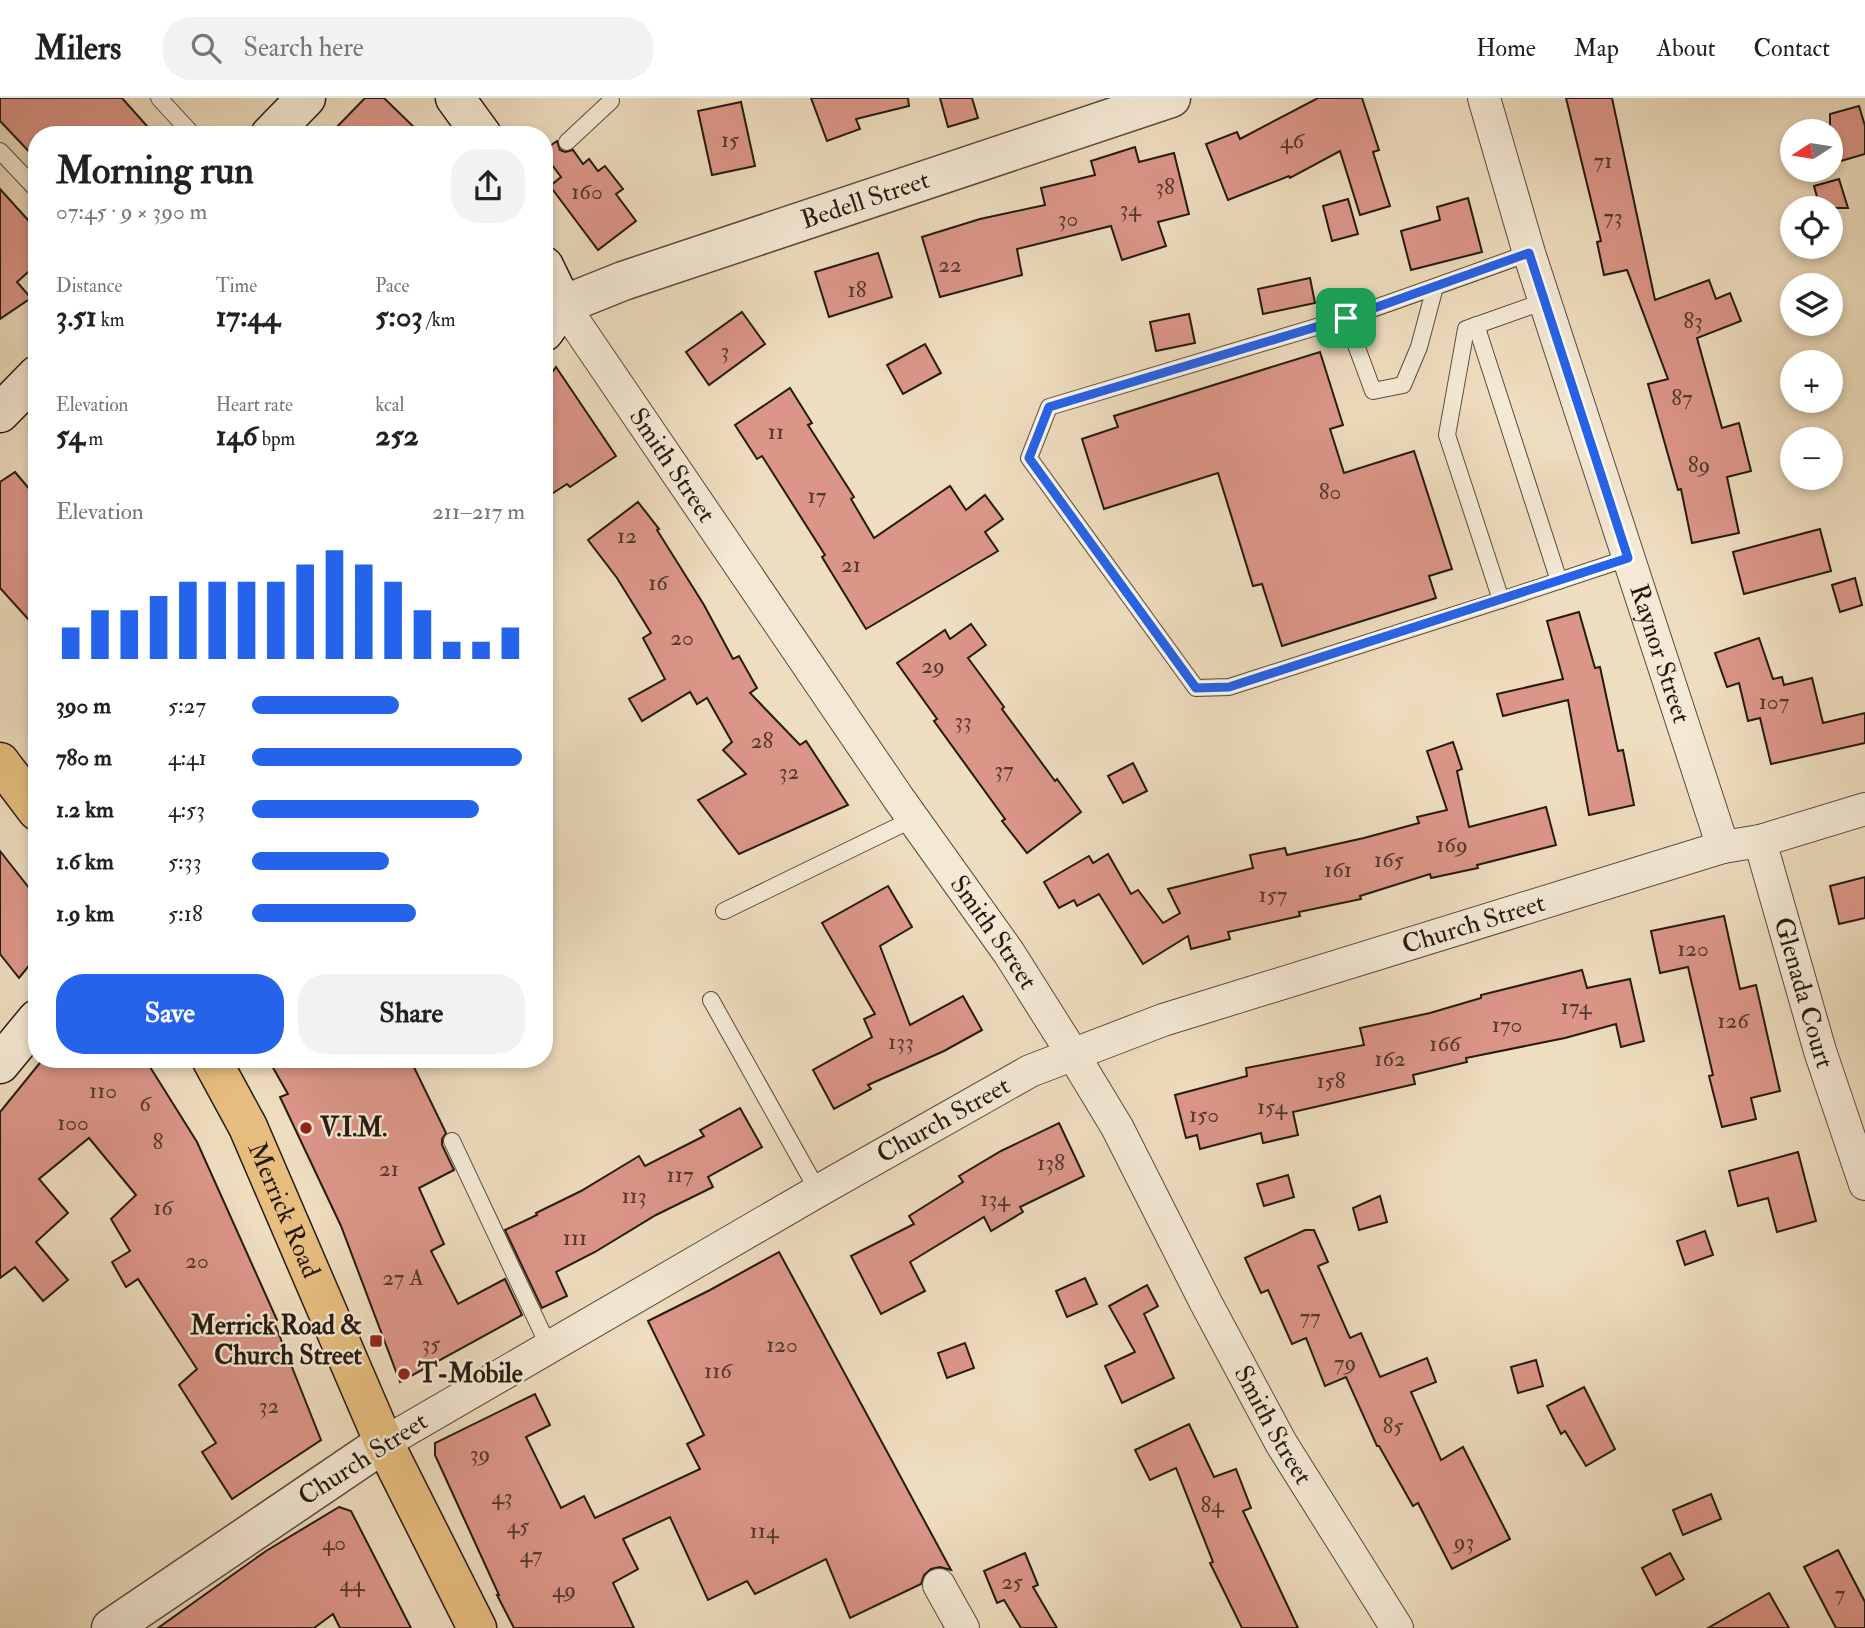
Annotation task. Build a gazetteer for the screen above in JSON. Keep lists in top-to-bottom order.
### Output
{
  "streets": {
    "main road": ["Merrick Road"],
    "street": [
      "Bedell Street",
      "Smith Street",
      "Raynor Street",
      "Church Street",
      "Glenada Court"
    ]
  },
  "crossings": [
    ["Bedell Street", "Smith Street"],
    ["Smith Street", "Church Street"],
    ["Raynor Street", "Church Street"],
    ["Church Street", "Glenada Court"],
    ["Church Street", "Merrick Road"]
  ],
  "places": {
    "other": ["V.I.M.", "T-Mobile"],
    "transit": ["Merrick Road & Church Street"]
  },
  "house_numbers": [
    "15",
    "46",
    "71",
    "38",
    "160",
    "34",
    "73",
    "30",
    "22",
    "18",
    "83",
    "3",
    "87",
    "11",
    "89",
    "80",
    "17",
    "12",
    "21",
    "16",
    "20",
    "29",
    "107",
    "33",
    "28",
    "37",
    "32",
    "169",
    "165",
    "161",
    "157",
    "120",
    "174",
    "126",
    "170",
    "133",
    "166",
    "162",
    "158",
    "110",
    "6",
    "154",
    "150",
    "100",
    "8",
    "138",
    "21",
    "117",
    "113",
    "134",
    "16",
    "111",
    "20",
    "27 A",
    "77",
    "35",
    "120",
    "79",
    "116",
    "32",
    "85",
    "39",
    "43",
    "84",
    "45",
    "114",
    "93",
    "40",
    "47",
    "25",
    "44",
    "49",
    "7"
  ],
  "north": "left",
  "page": {
    "header": "Milers",
    "search": "Search here",
    "nav": [
      "Home",
      "Map",
      "About",
      "Contact"
    ],
    "map_buttons": ["+", "−"],
    "heading": ["Morning run", "07:45 · 9 × 390 m"],
    "stats": [
      ["Distance", "3.51 km"],
      ["Time", "17:44"],
      ["Pace", "5:03 /km"],
      ["Elevation", "54 m"],
      ["Heart rate", "146 bpm"],
      ["kcal", "252"]
    ],
    "chart": ["Elevation", "211–217 m"],
    "list": [
      {
        "name": "390 m",
        "note": "5:27"
      },
      {
        "name": "780 m",
        "note": "4:41"
      },
      {
        "name": "1.2 km",
        "note": "4:53"
      },
      {
        "name": "1.6 km",
        "note": "5:33"
      },
      {
        "name": "1.9 km",
        "note": "5:18"
      }
    ],
    "buttons": ["Save", "Share"]
  }
}
